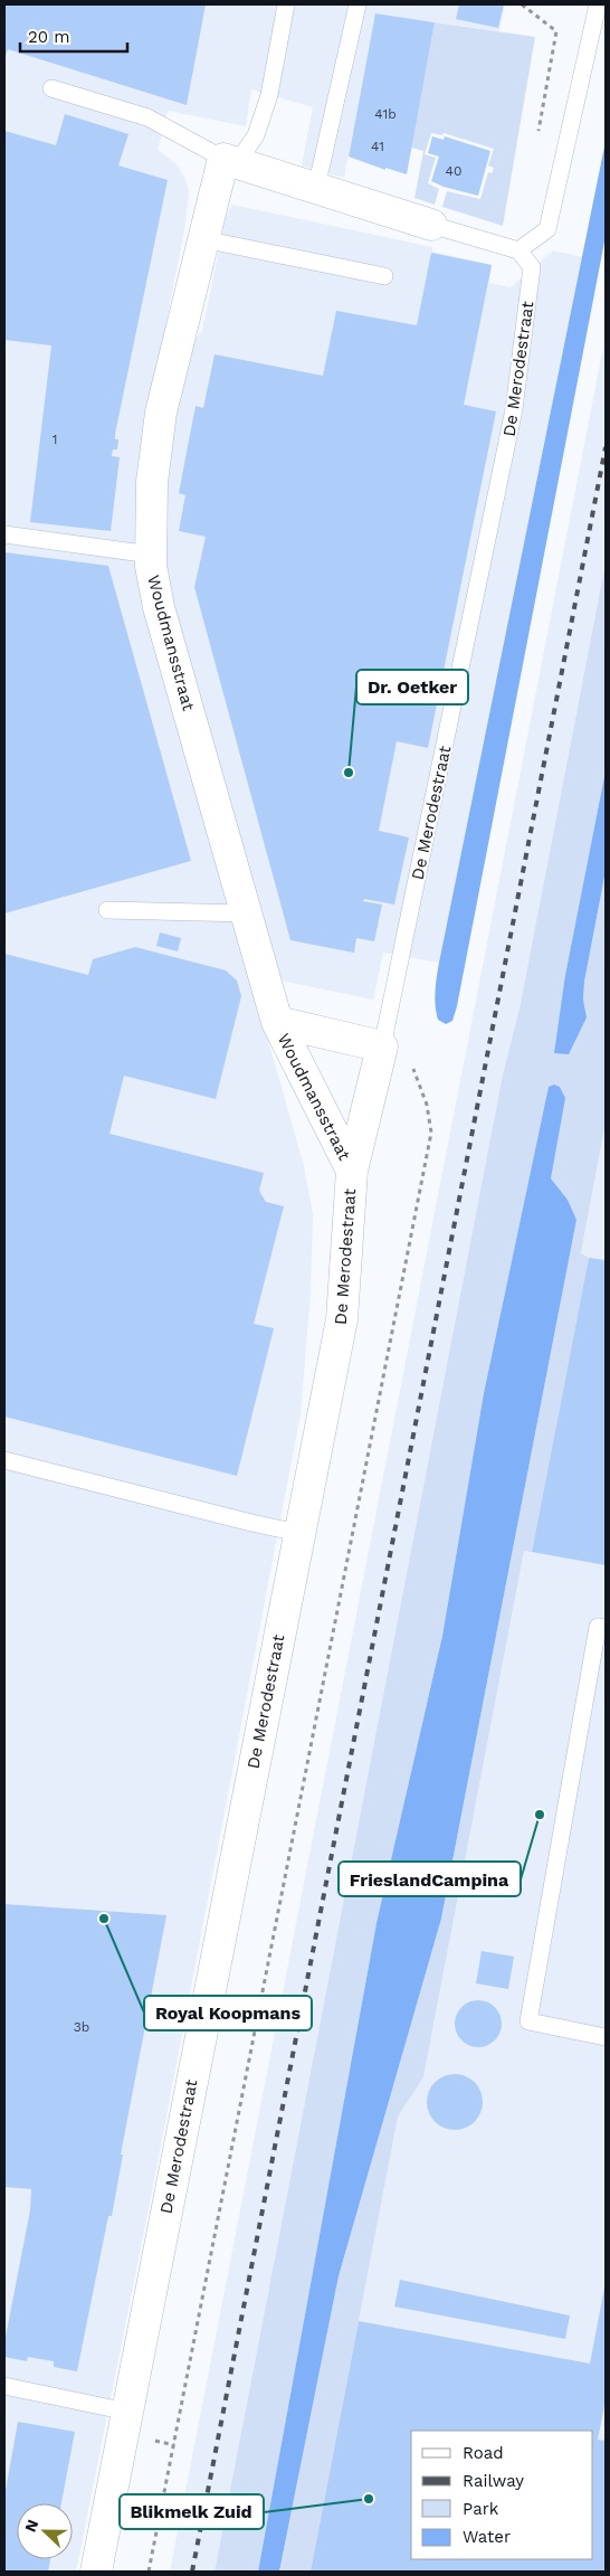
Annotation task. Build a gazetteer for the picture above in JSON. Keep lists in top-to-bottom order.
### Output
{
  "streets": {
    "street": ["De Merodestraat", "Woudmansstraat"]
  },
  "crossings": [
    ["De Merodestraat", "Woudmansstraat"]
  ],
  "places": [
    "Dr. Oetker",
    "FrieslandCampina",
    "Royal Koopmans",
    "Blikmelk Zuid"
  ],
  "house_numbers": [
    "41b",
    "41",
    "40",
    "1",
    "3b"
  ],
  "legend": [
    "Road",
    "Railway",
    "Park",
    "Water"
  ],
  "scale_bar": "20 m",
  "north": "left"
}
